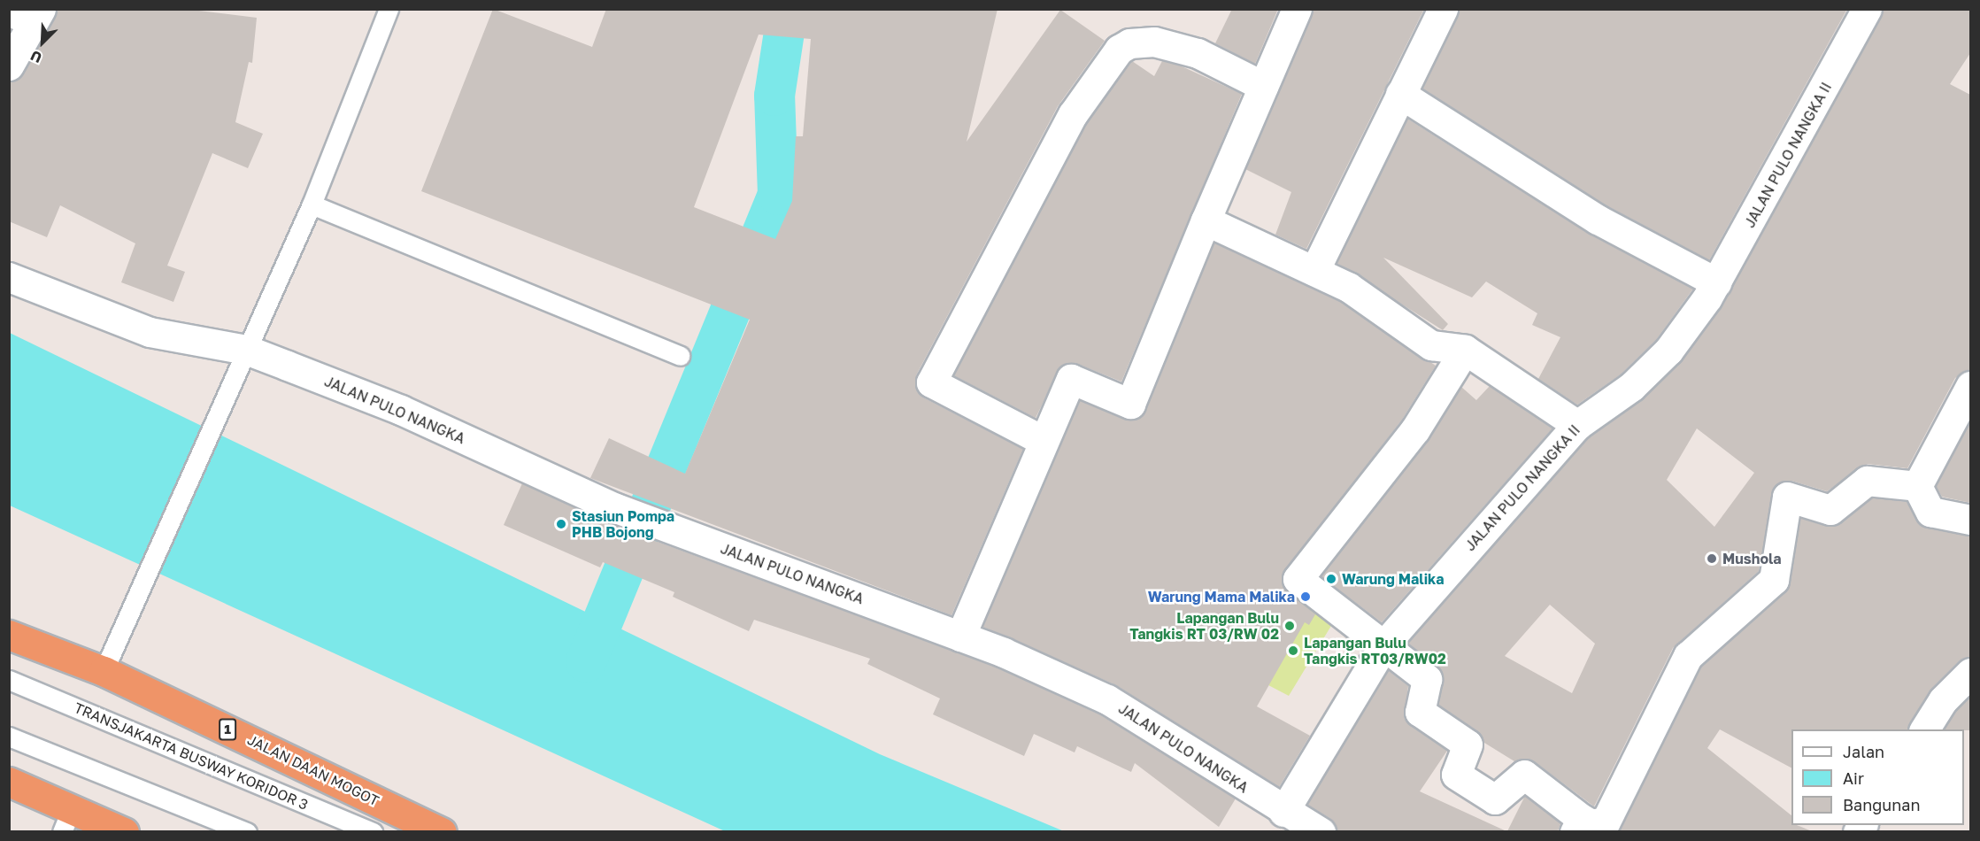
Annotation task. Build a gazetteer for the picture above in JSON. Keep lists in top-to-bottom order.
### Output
{
  "streets": {
    "highway": ["1", "JALAN DAAN MOGOT"],
    "street": ["JALAN PULO NANGKA II", "JALAN PULO NANGKA"],
    "lane": ["TRANSJAKARTA BUSWAY KORIDOR 3"]
  },
  "crossings": [
    ["JALAN PULO NANGKA II", "JALAN PULO NANGKA"]
  ],
  "places": [
    "Stasiun Pompa PHB Bojong",
    "Mushola",
    "Warung Malika",
    "Warung Mama Malika",
    "Lapangan Bulu Tangkis RT 03/RW 02",
    "Lapangan Bulu Tangkis RT03/RW02"
  ],
  "legend": ["Jalan", "Air", "Bangunan"],
  "north": "bottom left"
}
